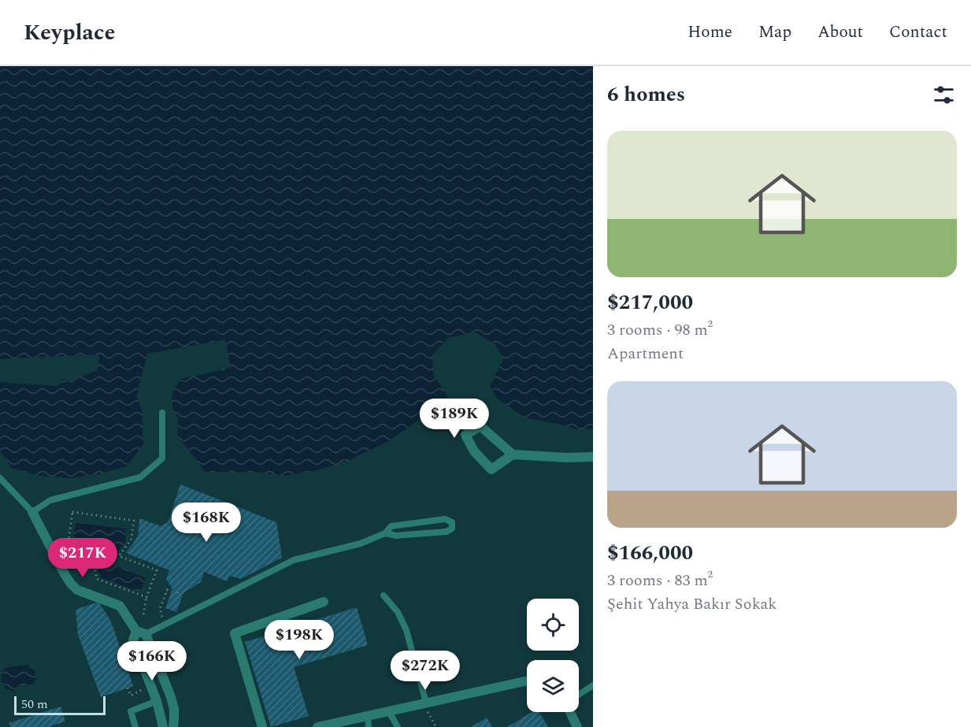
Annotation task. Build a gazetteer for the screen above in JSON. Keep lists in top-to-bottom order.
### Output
{
  "scale_bar": "50 m",
  "page": {
    "header": "Keyplace",
    "nav": [
      "Home",
      "Map",
      "About",
      "Contact"
    ],
    "heading": "6 homes",
    "list": [
      {
        "name": "$217,000",
        "note": "3 rooms · 98 m² · Apartment"
      },
      {
        "name": "$166,000",
        "note": "3 rooms · 83 m² · Şehit Yahya Bakır Sokak"
      }
    ],
    "price": [
      "$189K",
      "$168K",
      "$217K",
      "$198K",
      "$166K",
      "$272K"
    ],
    "scale": "50 m"
  }
}
